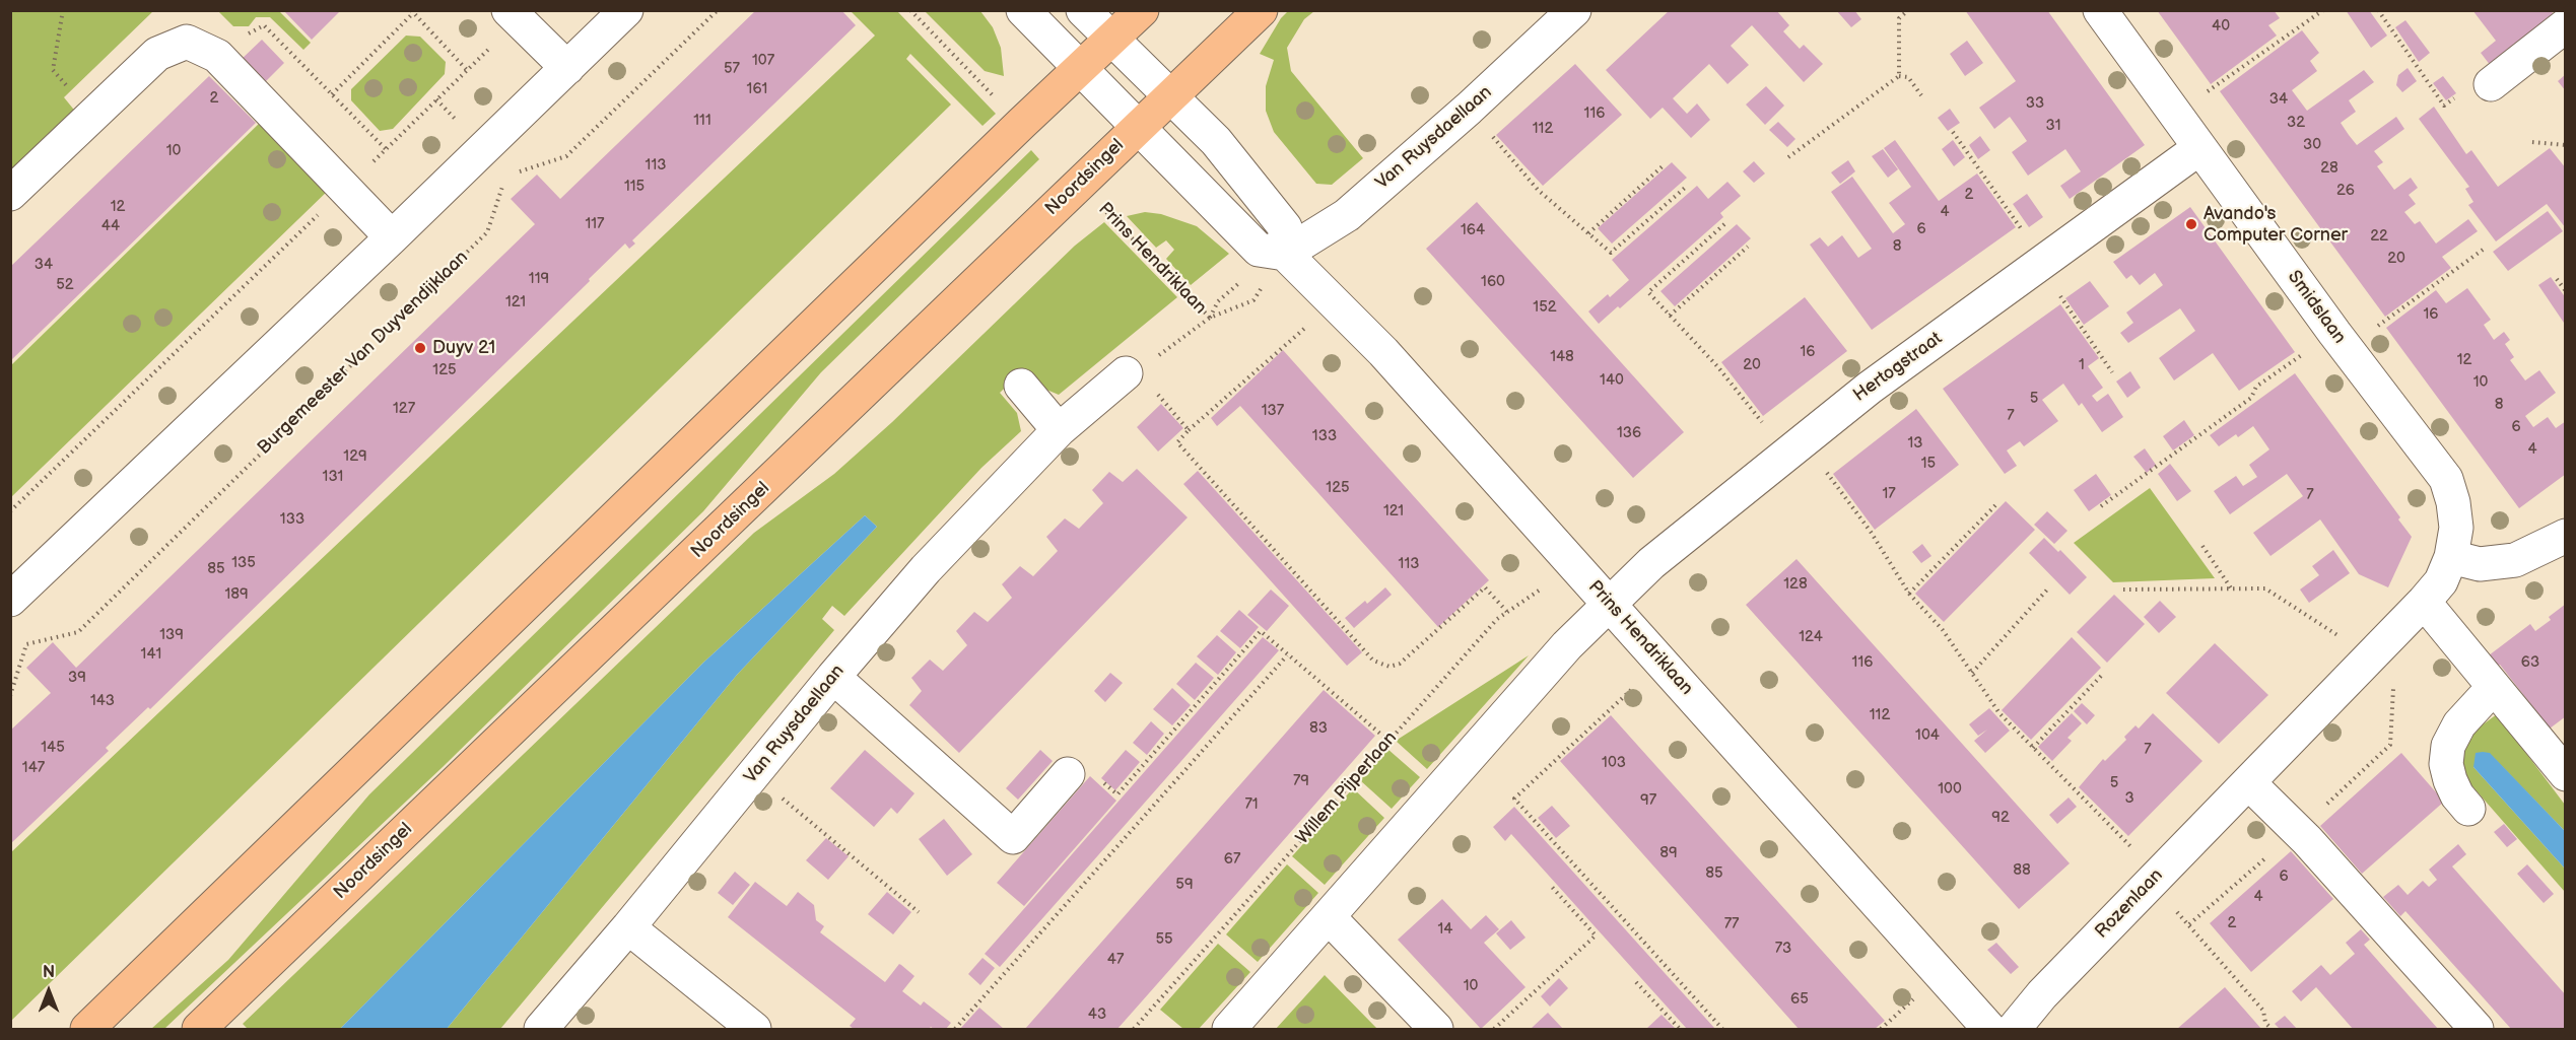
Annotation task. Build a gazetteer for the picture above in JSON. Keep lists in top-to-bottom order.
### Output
{
  "streets": {
    "main road": ["Noordsingel"],
    "street": [
      "Van Ruysdaellaan",
      "Prins Hendriklaan",
      "Smidslaan",
      "Hertogstraat",
      "Rozenlaan"
    ],
    "path": ["Burgemeester Van Duyvendijklaan", "Willem Pijperlaan"]
  },
  "crossings": [
    ["Van Ruysdaellaan", "Prins Hendriklaan"],
    ["Noordsingel", "Prins Hendriklaan"],
    ["Prins Hendriklaan", "Hertogstraat"],
    ["Prins Hendriklaan", "Willem Pijperlaan"],
    ["Smidslaan", "Hertogstraat"],
    ["Smidslaan", "Rozenlaan"]
  ],
  "places": ["Avando's Computer Corner", "Duyv 21"],
  "house_numbers": [
    "40",
    "107",
    "57",
    "161",
    "2",
    "34",
    "33",
    "116",
    "111",
    "32",
    "31",
    "112",
    "30",
    "10",
    "113",
    "28",
    "115",
    "26",
    "2",
    "12",
    "4",
    "117",
    "44",
    "6",
    "164",
    "22",
    "8",
    "20",
    "34",
    "119",
    "160",
    "52",
    "121",
    "152",
    "16",
    "16",
    "148",
    "12",
    "20",
    "1",
    "125",
    "140",
    "10",
    "5",
    "8",
    "127",
    "137",
    "7",
    "6",
    "136",
    "133",
    "13",
    "4",
    "129",
    "15",
    "131",
    "125",
    "17",
    "7",
    "121",
    "133",
    "135",
    "113",
    "85",
    "128",
    "189",
    "139",
    "124",
    "141",
    "116",
    "63",
    "39",
    "143",
    "112",
    "83",
    "104",
    "145",
    "7",
    "103",
    "147",
    "79",
    "5",
    "100",
    "3",
    "97",
    "71",
    "92",
    "89",
    "67",
    "88",
    "85",
    "6",
    "59",
    "4",
    "2",
    "77",
    "14",
    "55",
    "73",
    "47",
    "10",
    "65",
    "43"
  ],
  "north": "top"
}
